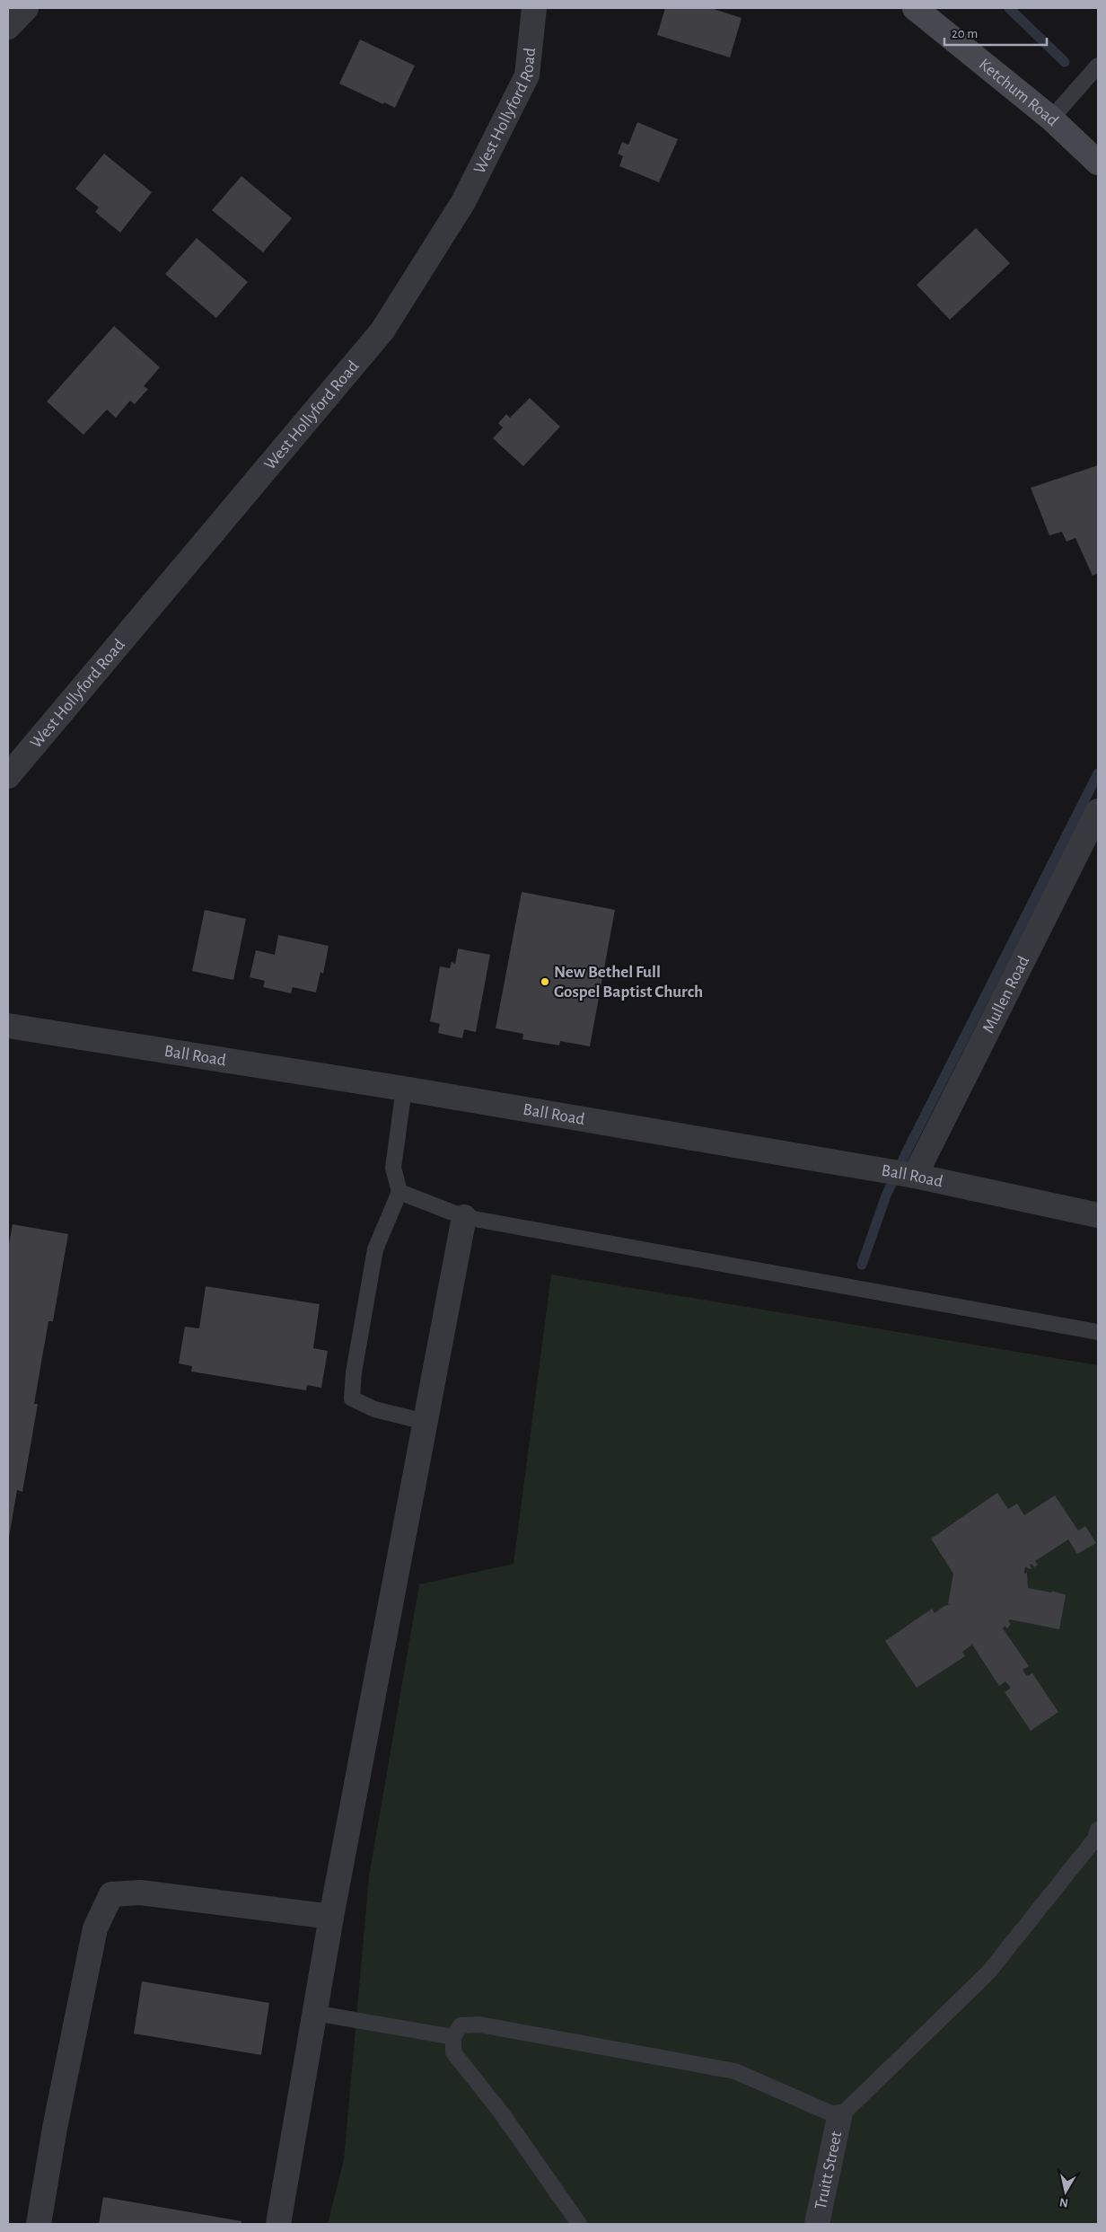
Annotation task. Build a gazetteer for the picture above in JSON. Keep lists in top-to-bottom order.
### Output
{
  "streets": {
    "main road": ["Ketchum Road"],
    "street": [
      "West Hollyford Road",
      "Mullen Road",
      "Ball Road",
      "Truitt Street"
    ]
  },
  "crossings": [
    ["Mullen Road", "Ball Road"]
  ],
  "places": ["New Bethel Full Gospel Baptist Church"],
  "scale_bar": "20 m",
  "north": "bottom"
}
